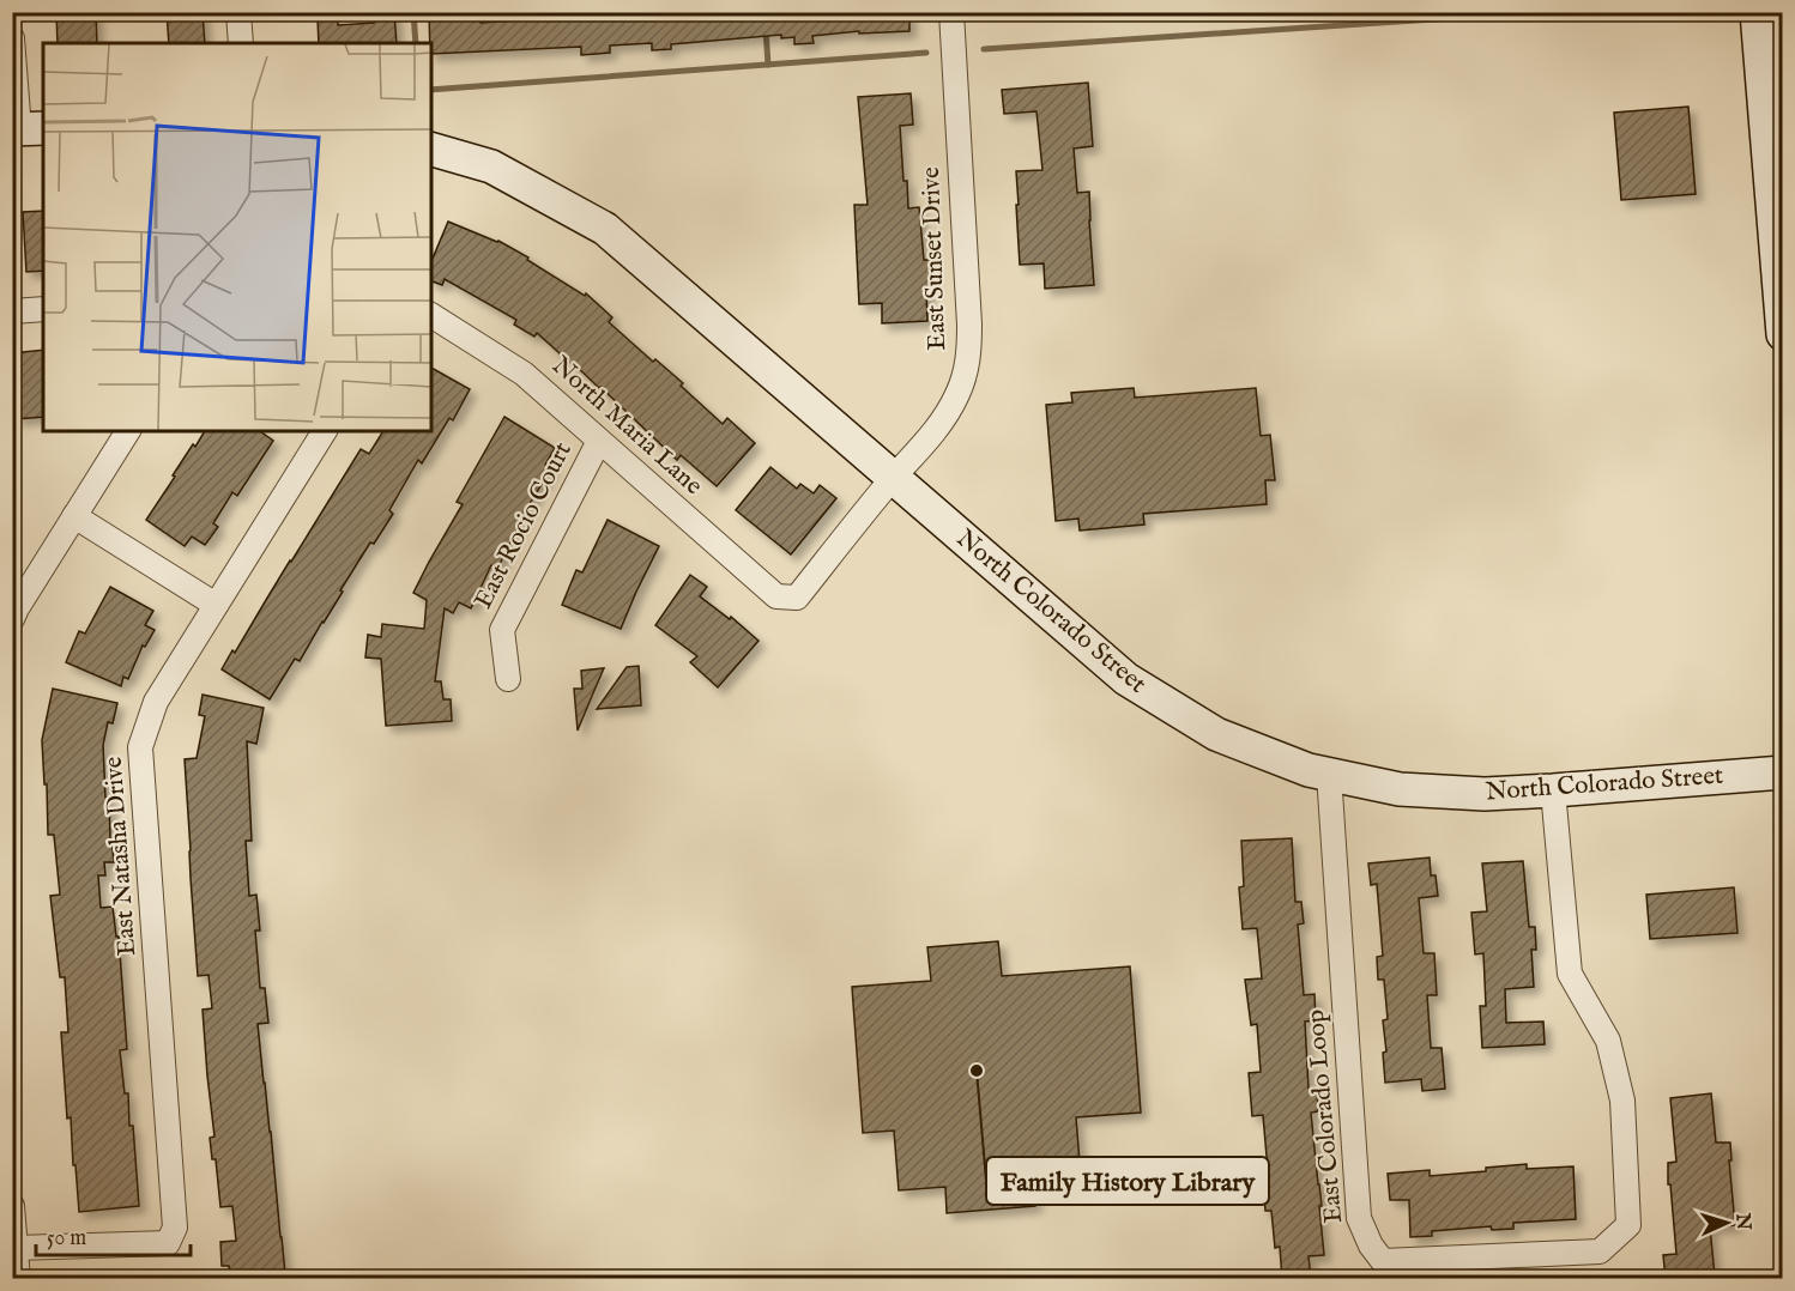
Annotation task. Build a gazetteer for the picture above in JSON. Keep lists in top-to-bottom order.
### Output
{
  "streets": {
    "street": [
      "East Sunset Drive",
      "North Maria Lane",
      "East Rocio Court",
      "North Colorado Street",
      "East Natasha Drive",
      "East Colorado Loop"
    ]
  },
  "crossings": [
    ["East Sunset Drive", "North Maria Lane"],
    ["East Sunset Drive", "North Colorado Street"],
    ["North Maria Lane", "East Rocio Court"],
    ["North Colorado Street", "East Colorado Loop"]
  ],
  "places": ["Family History Library"],
  "scale_bar": "50 m",
  "north": "right"
}
